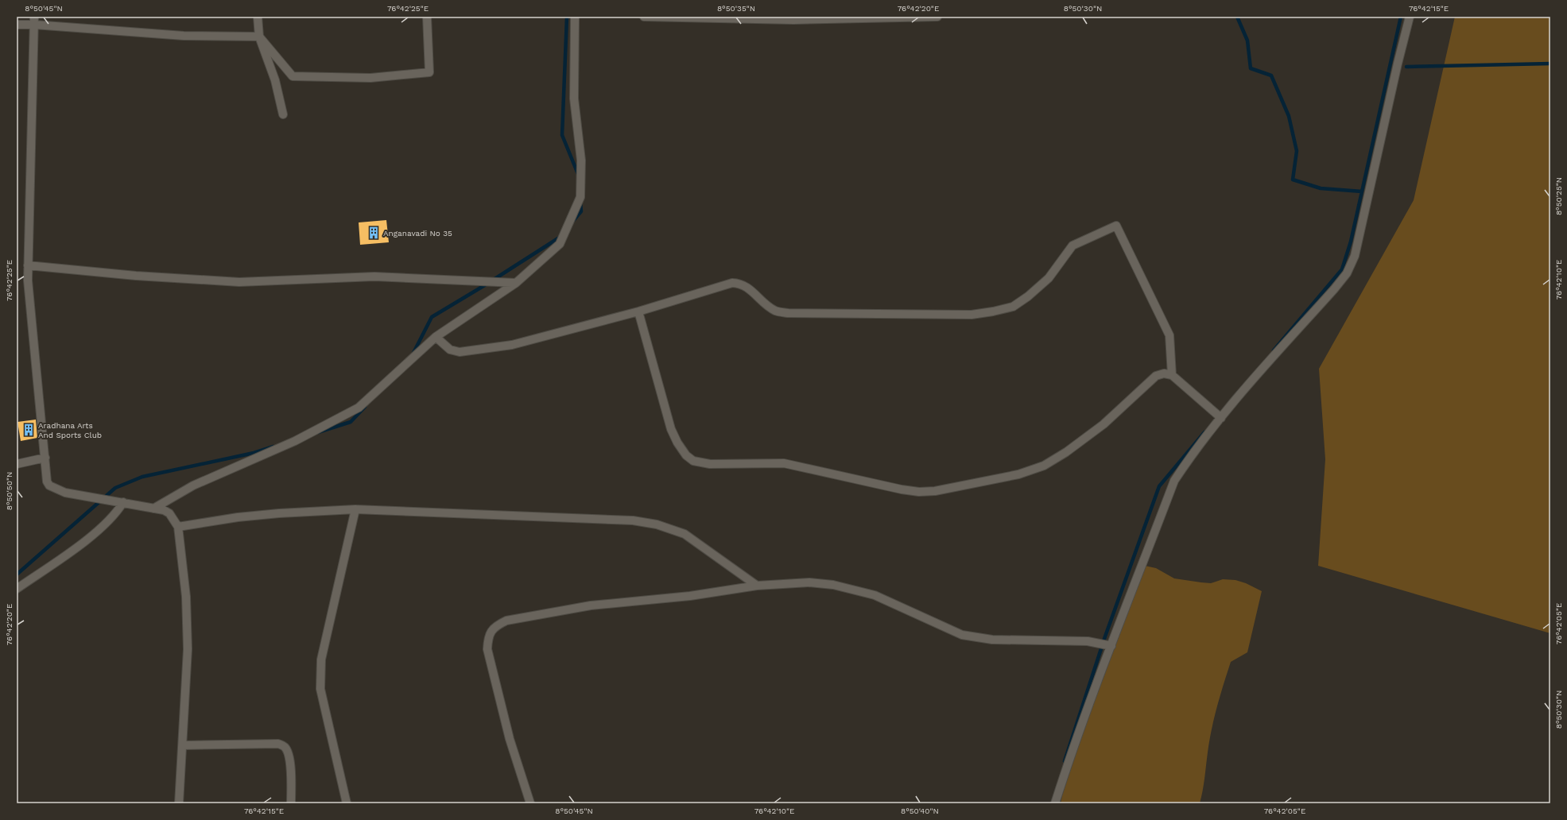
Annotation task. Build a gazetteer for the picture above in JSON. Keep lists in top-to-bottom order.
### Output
{
  "places": {
    "building": ["Anganavadi No 35", "Aradhana Arts And Sports Club"]
  },
  "coordinates": [
    "8°50'45\"N",
    "76°42'25\"E",
    "8°50'35\"N",
    "76°42'20\"E",
    "8°50'30\"N",
    "76°42'15\"E",
    "8°50'25\"N",
    "76°42'10\"E",
    "8°50'50\"N",
    "76°42'05\"E",
    "8°50'40\"N"
  ]
}
